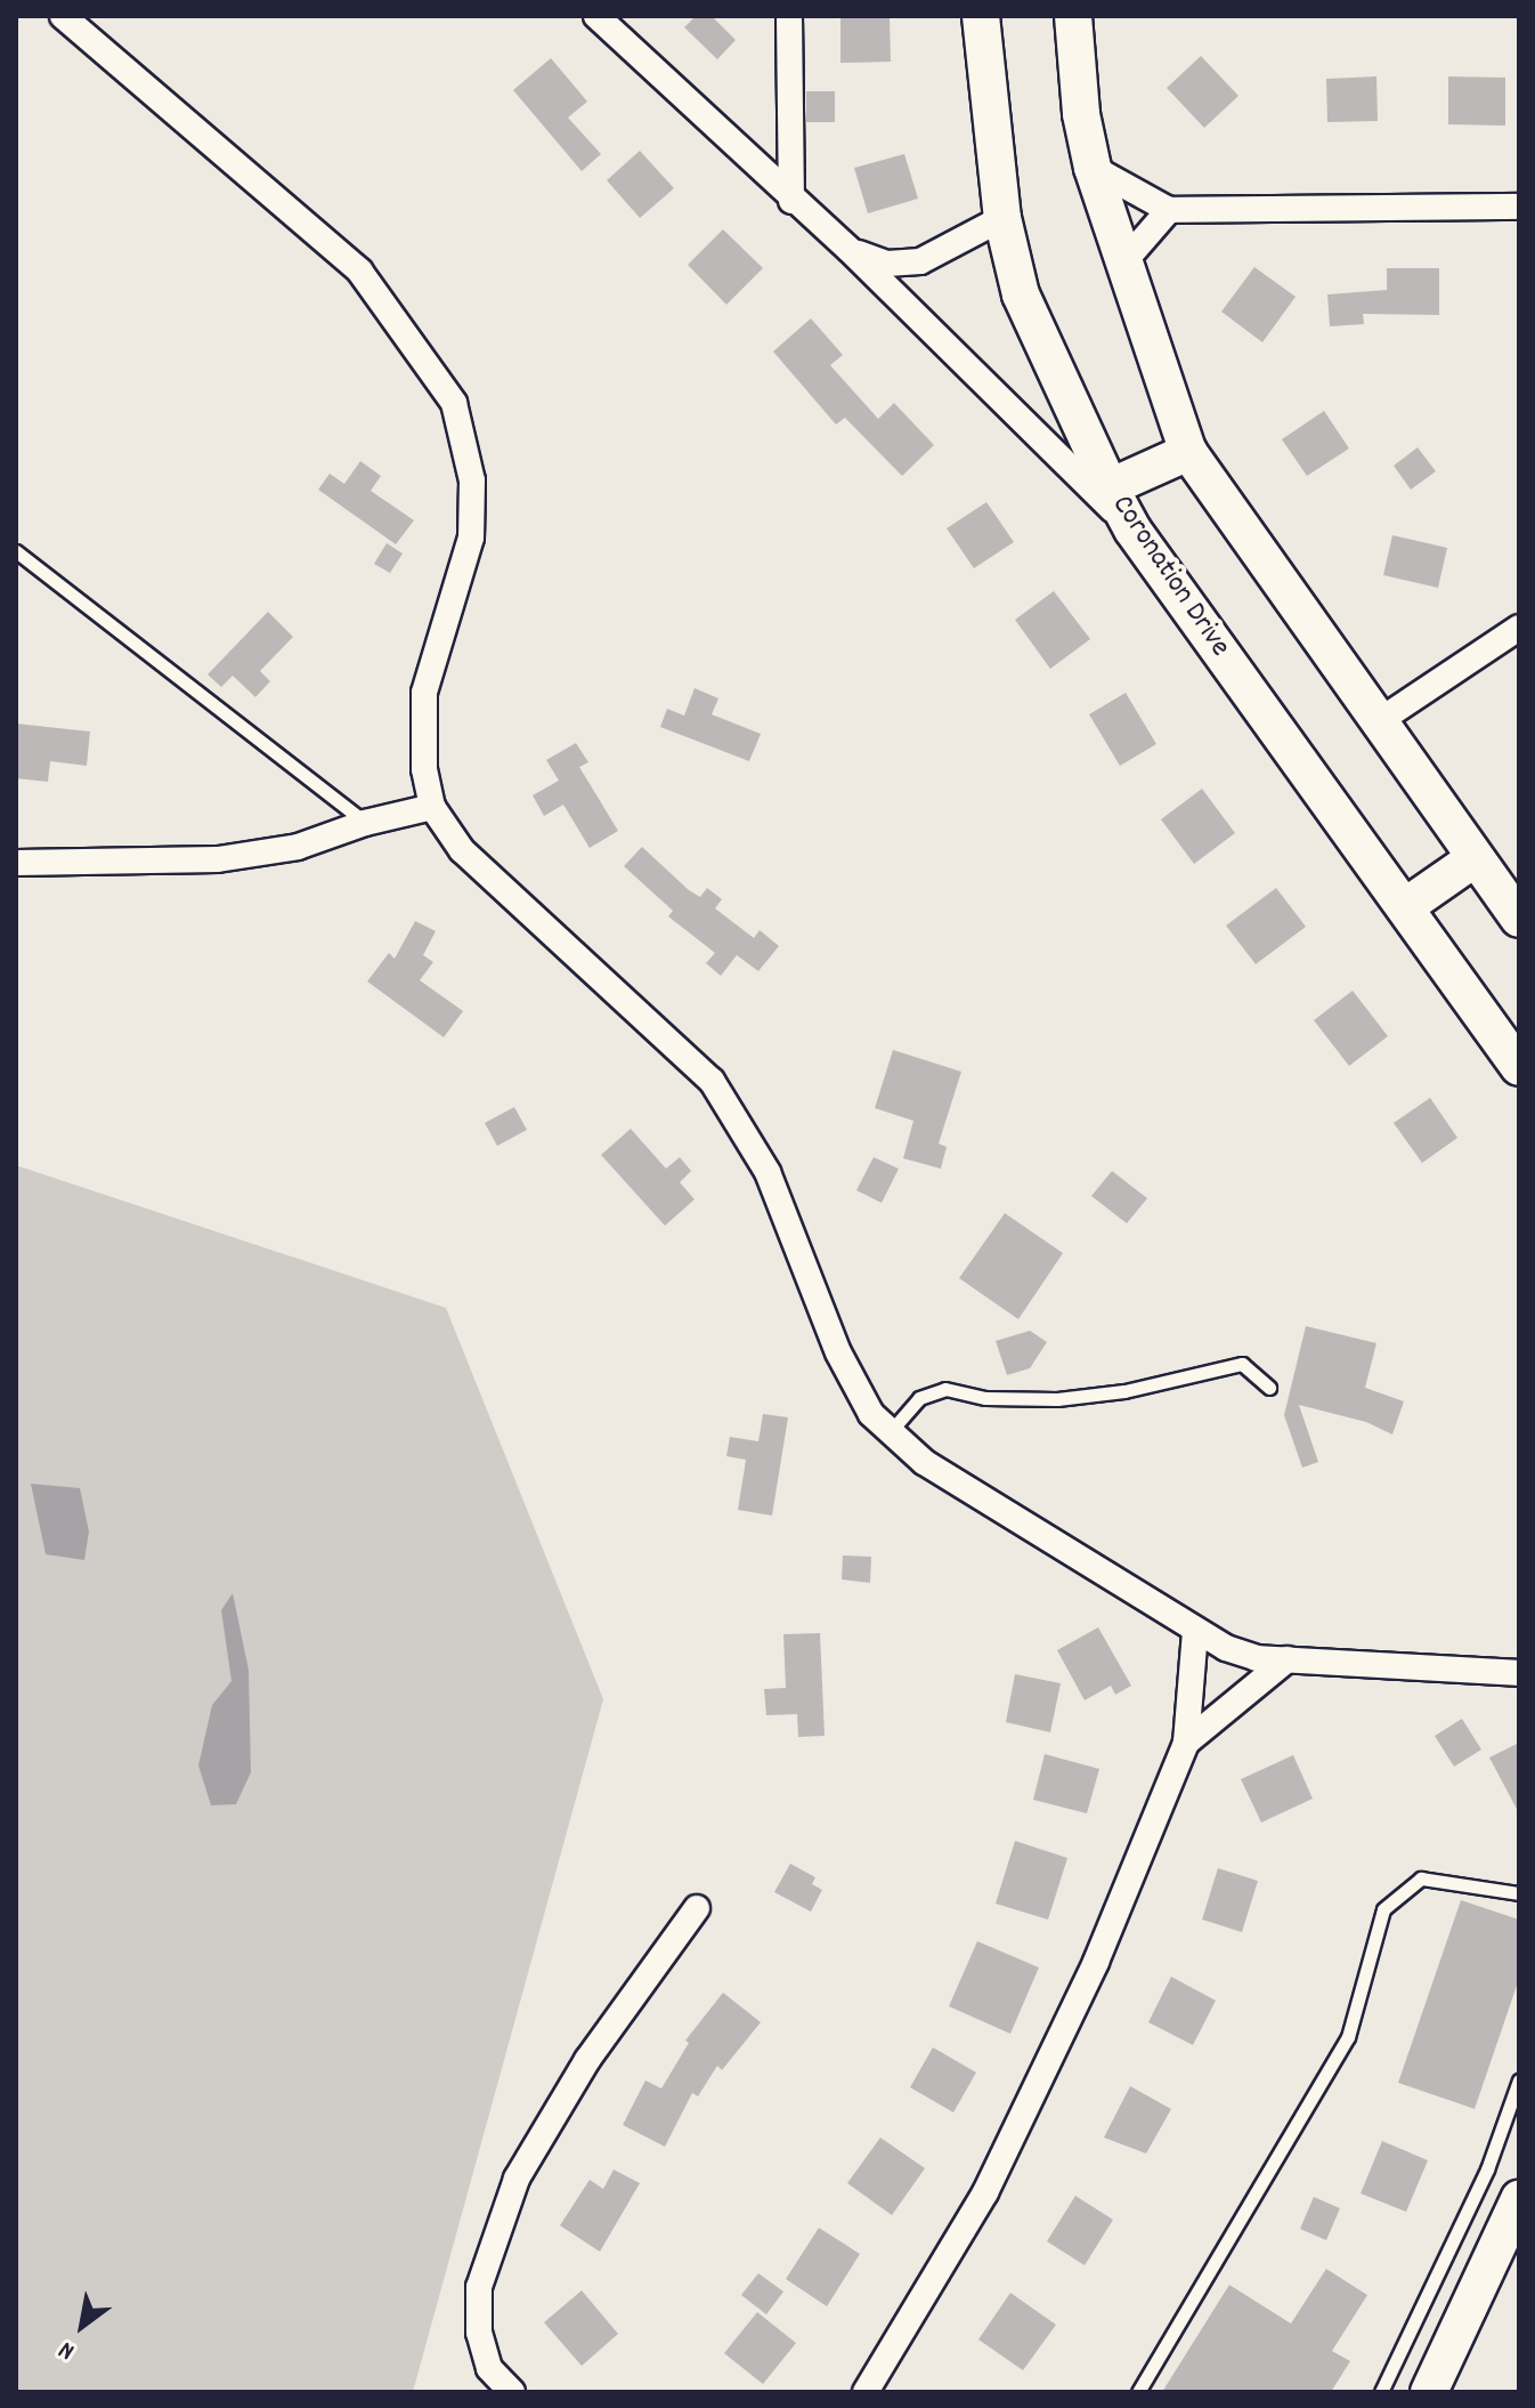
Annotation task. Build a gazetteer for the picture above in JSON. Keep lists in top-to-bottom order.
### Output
{
  "streets": {
    "street": ["Coronation Drive"]
  },
  "north": "bottom left"
}
